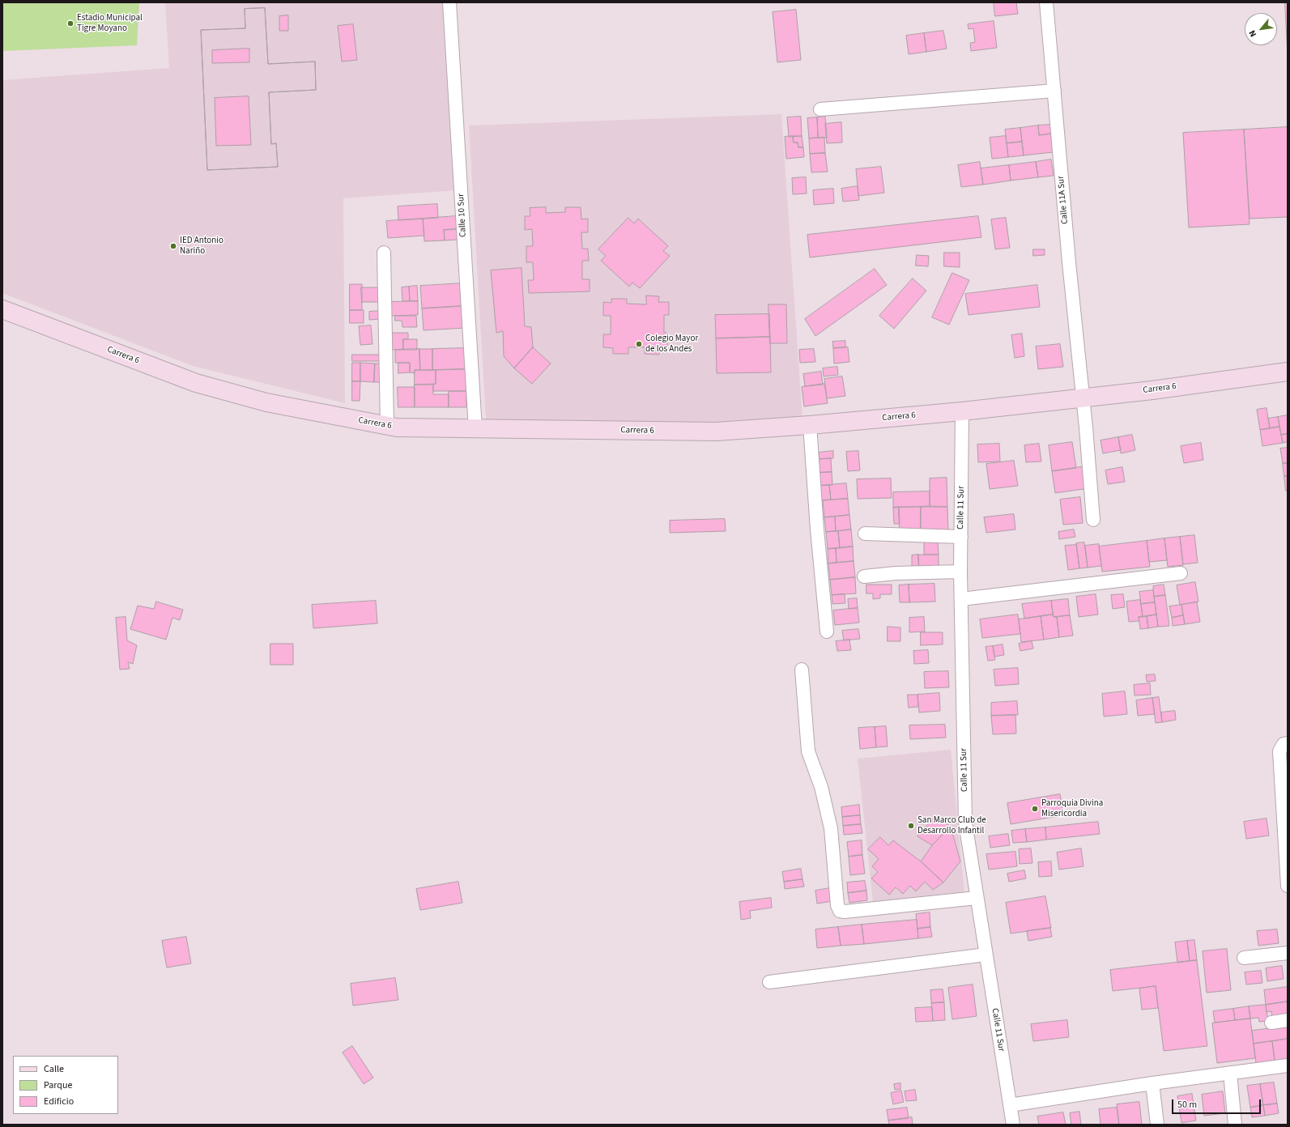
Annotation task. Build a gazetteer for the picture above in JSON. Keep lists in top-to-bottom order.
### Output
{
  "streets": {
    "main road": ["Carrera 6"],
    "street": ["Calle 11A Sur", "Calle 10 Sur", "Calle 11 Sur"]
  },
  "crossings": [
    ["Calle 11A Sur", "Carrera 6"],
    ["Calle 10 Sur", "Carrera 6"],
    ["Carrera 6", "Calle 11 Sur"]
  ],
  "places": [
    "Estadio Municipal Tigre Moyano",
    "IED Antonio Nariño",
    "Colegio Mayor de los Andes",
    "Parroquia Divina Misericordia",
    "San Marco Club de Desarrollo Infantil"
  ],
  "legend": ["Calle", "Parque", "Edificio"],
  "scale_bar": "50 m",
  "north": "bottom left"
}
